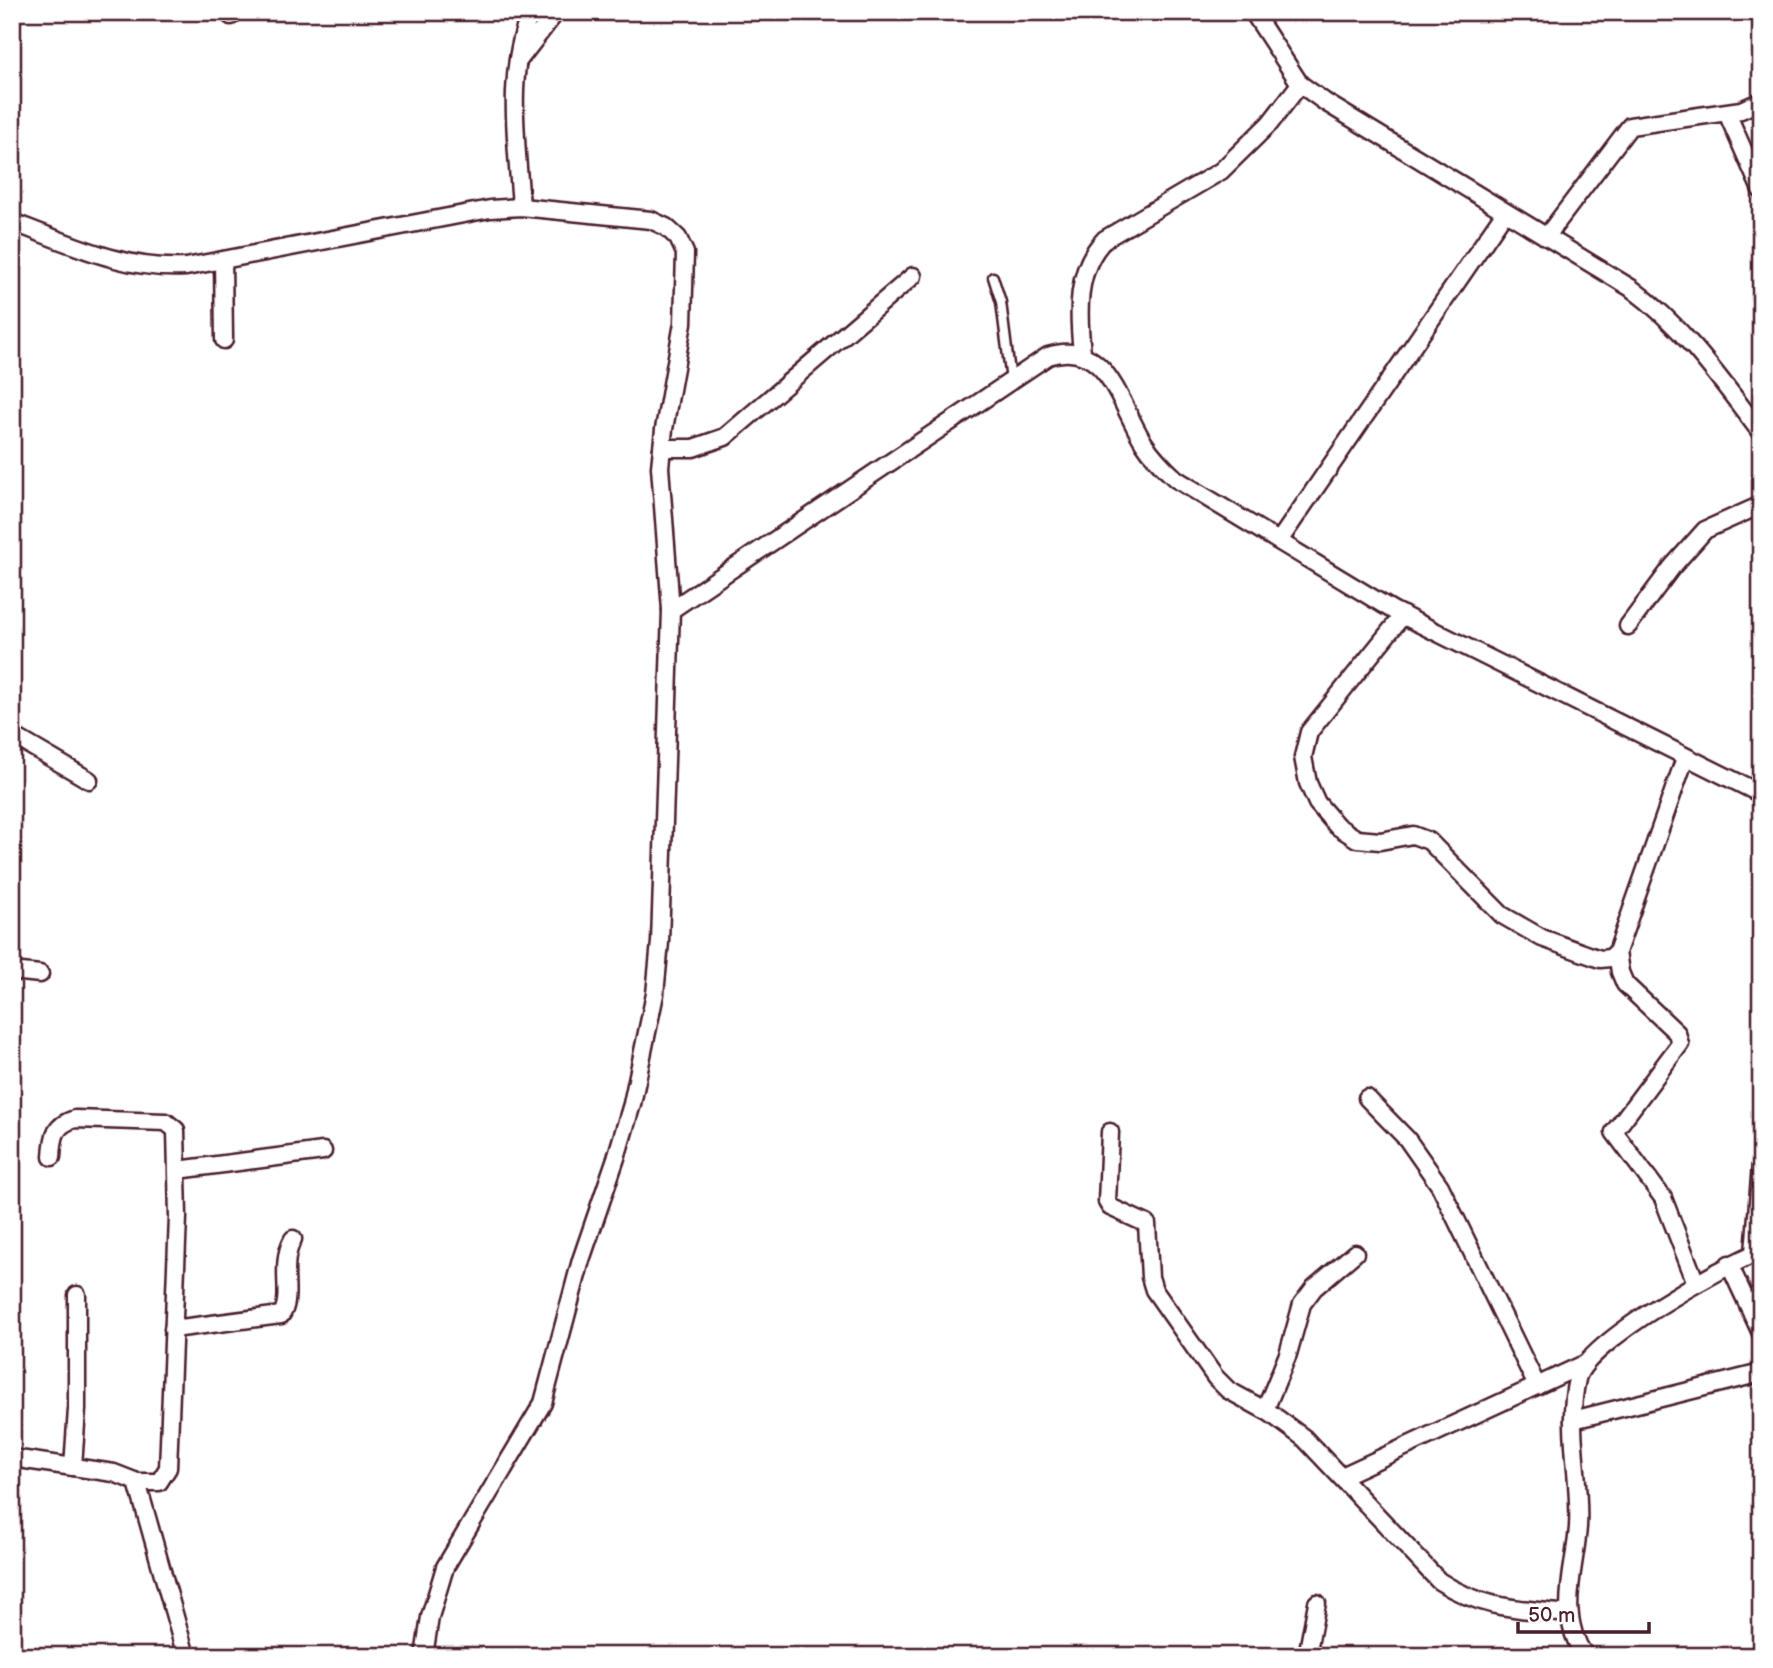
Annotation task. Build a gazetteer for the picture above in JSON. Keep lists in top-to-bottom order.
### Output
{
  "scale_bar": "50 m"
}
